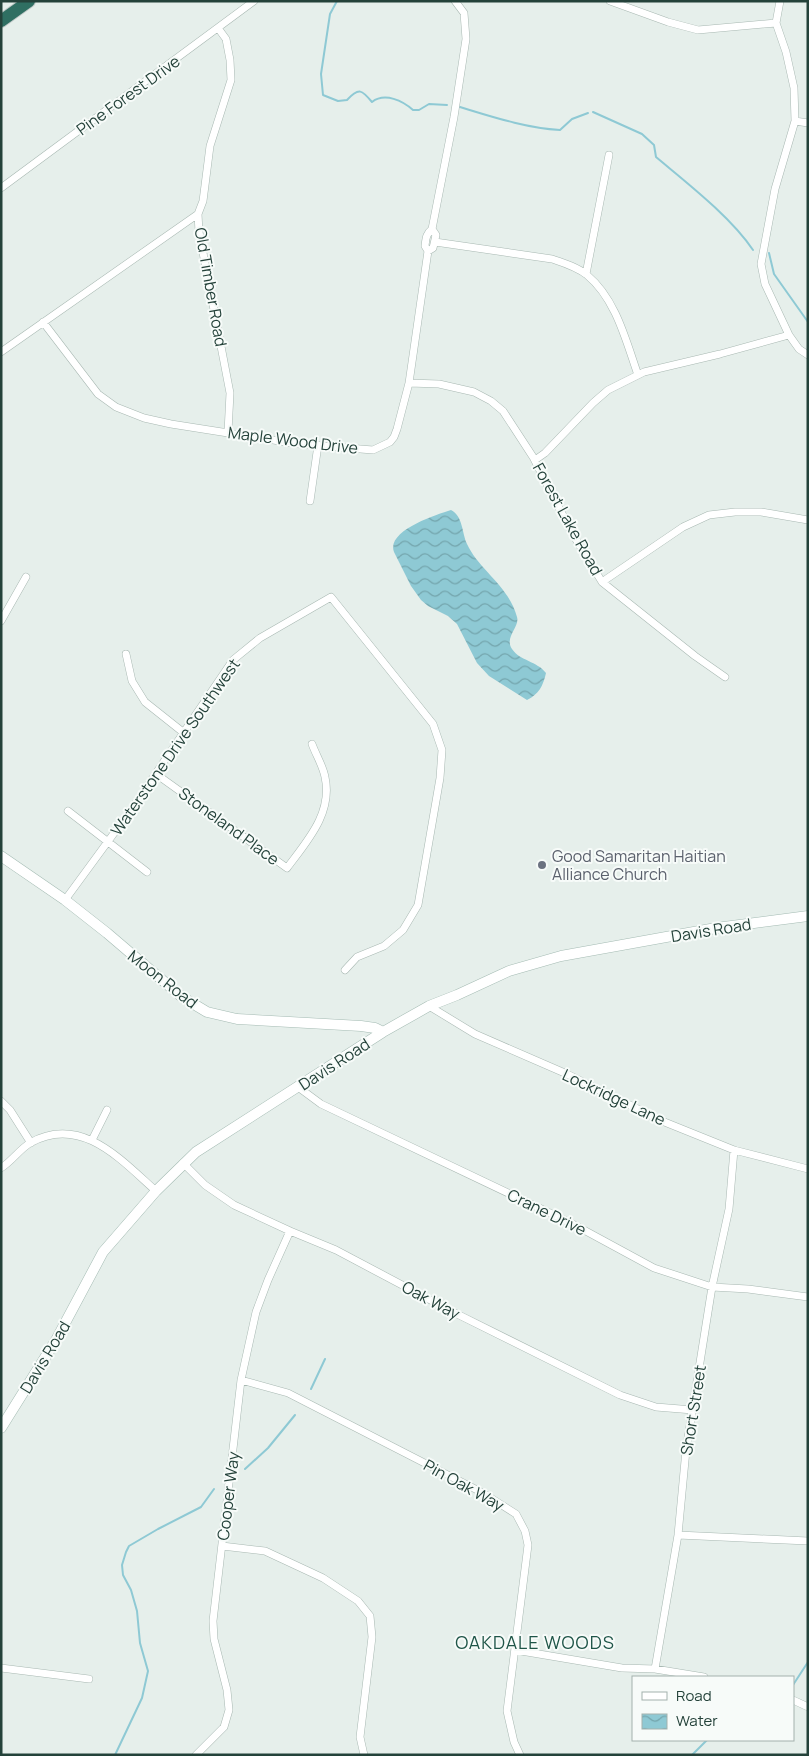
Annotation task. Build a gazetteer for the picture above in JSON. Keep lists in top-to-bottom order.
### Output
{
  "streets": {
    "street": [
      "Pine Forest Drive",
      "Old Timber Road",
      "Maple Wood Drive",
      "Forest Lake Road",
      "Waterstone Drive Southwest",
      "Stoneland Place",
      "Davis Road",
      "Moon Road",
      "Lockridge Lane",
      "Crane Drive",
      "Oak Way",
      "Short Street",
      "Pin Oak Way",
      "Cooper Way"
    ]
  },
  "crossings": [
    ["Pine Forest Drive", "Old Timber Road"],
    ["Old Timber Road", "Maple Wood Drive"],
    ["Maple Wood Drive", "Forest Lake Road"],
    ["Waterstone Drive Southwest", "Stoneland Place"],
    ["Waterstone Drive Southwest", "Moon Road"],
    ["Davis Road", "Moon Road"],
    ["Davis Road", "Lockridge Lane"],
    ["Davis Road", "Crane Drive"],
    ["Davis Road", "Oak Way"],
    ["Lockridge Lane", "Short Street"],
    ["Crane Drive", "Short Street"],
    ["Oak Way", "Short Street"],
    ["Oak Way", "Cooper Way"],
    ["Pin Oak Way", "Cooper Way"]
  ],
  "districts": ["OAKDALE WOODS"],
  "places": ["Good Samaritan Haitian Alliance Church"],
  "legend": ["Road", "Water"]
}
